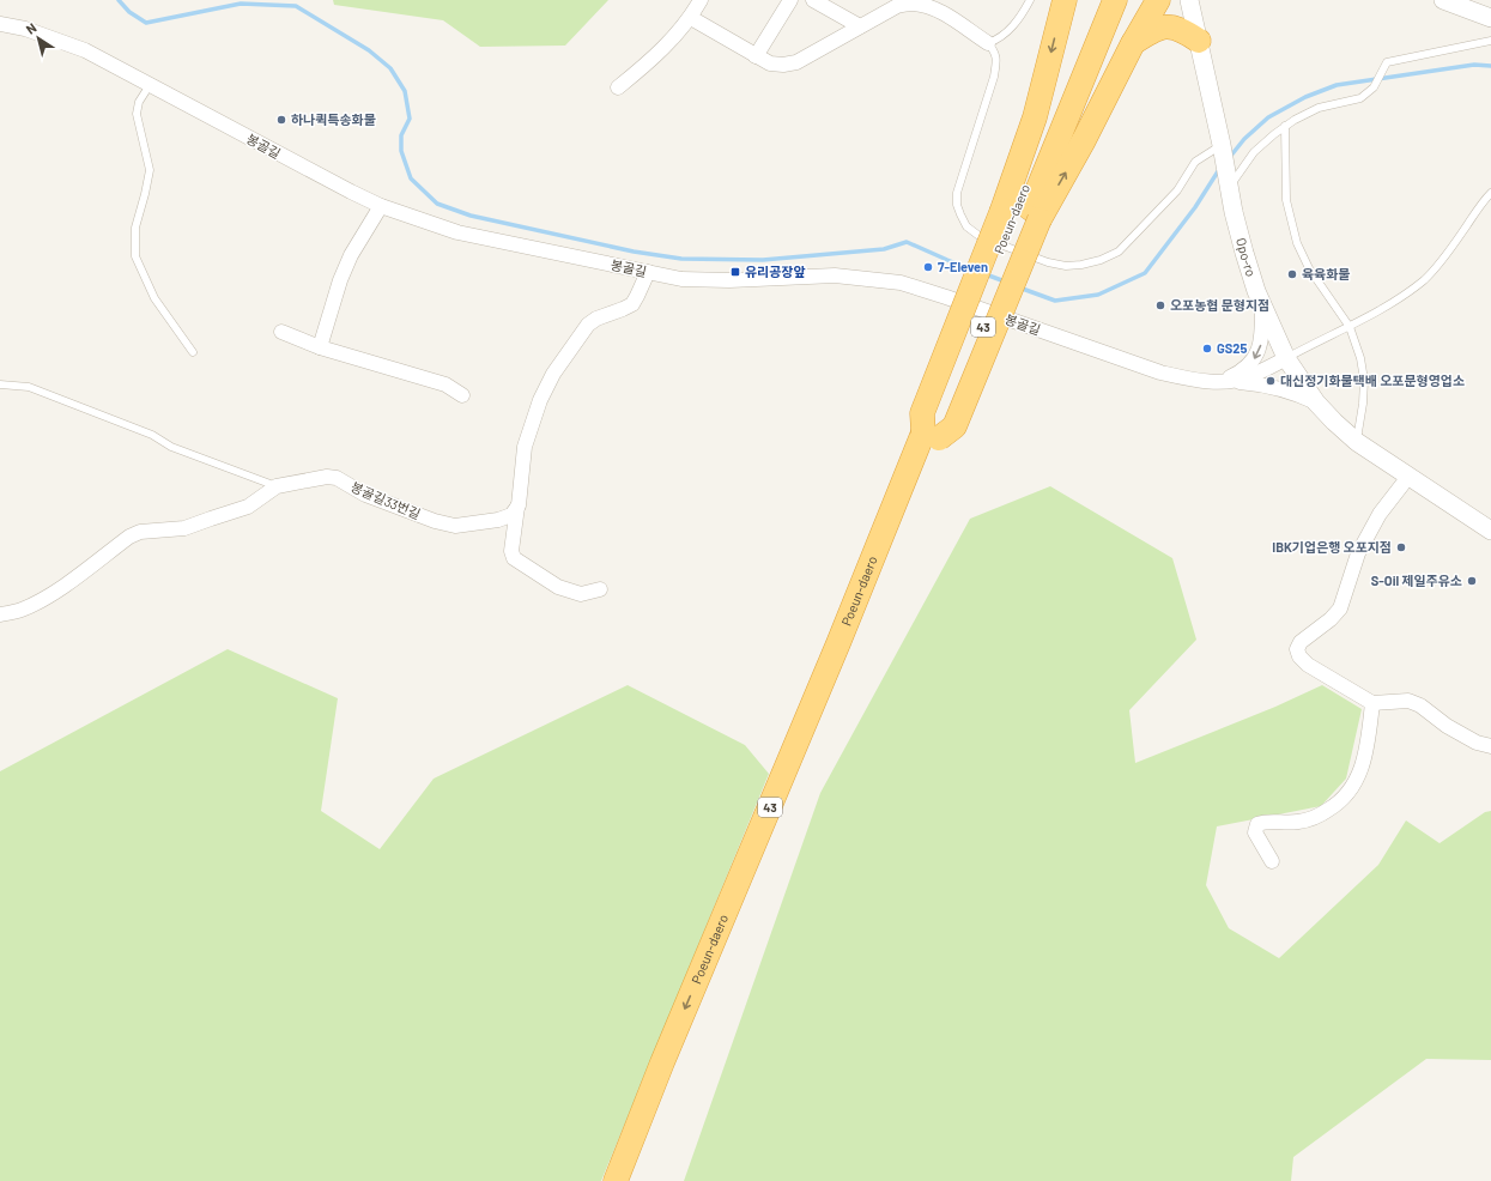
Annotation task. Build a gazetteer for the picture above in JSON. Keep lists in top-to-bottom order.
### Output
{
  "streets": {
    "highway": ["Poeun-daero", "43"],
    "street": ["봉골길", "Opo-ro", "봉골길33번길"]
  },
  "crossings": [
    ["봉골길", "Opo-ro"]
  ],
  "places": {
    "other": [
      "하나퀵특송화물",
      "7-Eleven",
      "육육화물",
      "오포농협 문형지점",
      "GS25",
      "대신정기화물택배 오포문형영업소",
      "IBK기업은행 오포지점",
      "S-Oil 제일주유소"
    ],
    "transit": ["유리공장앞"]
  },
  "north": "top left"
}
